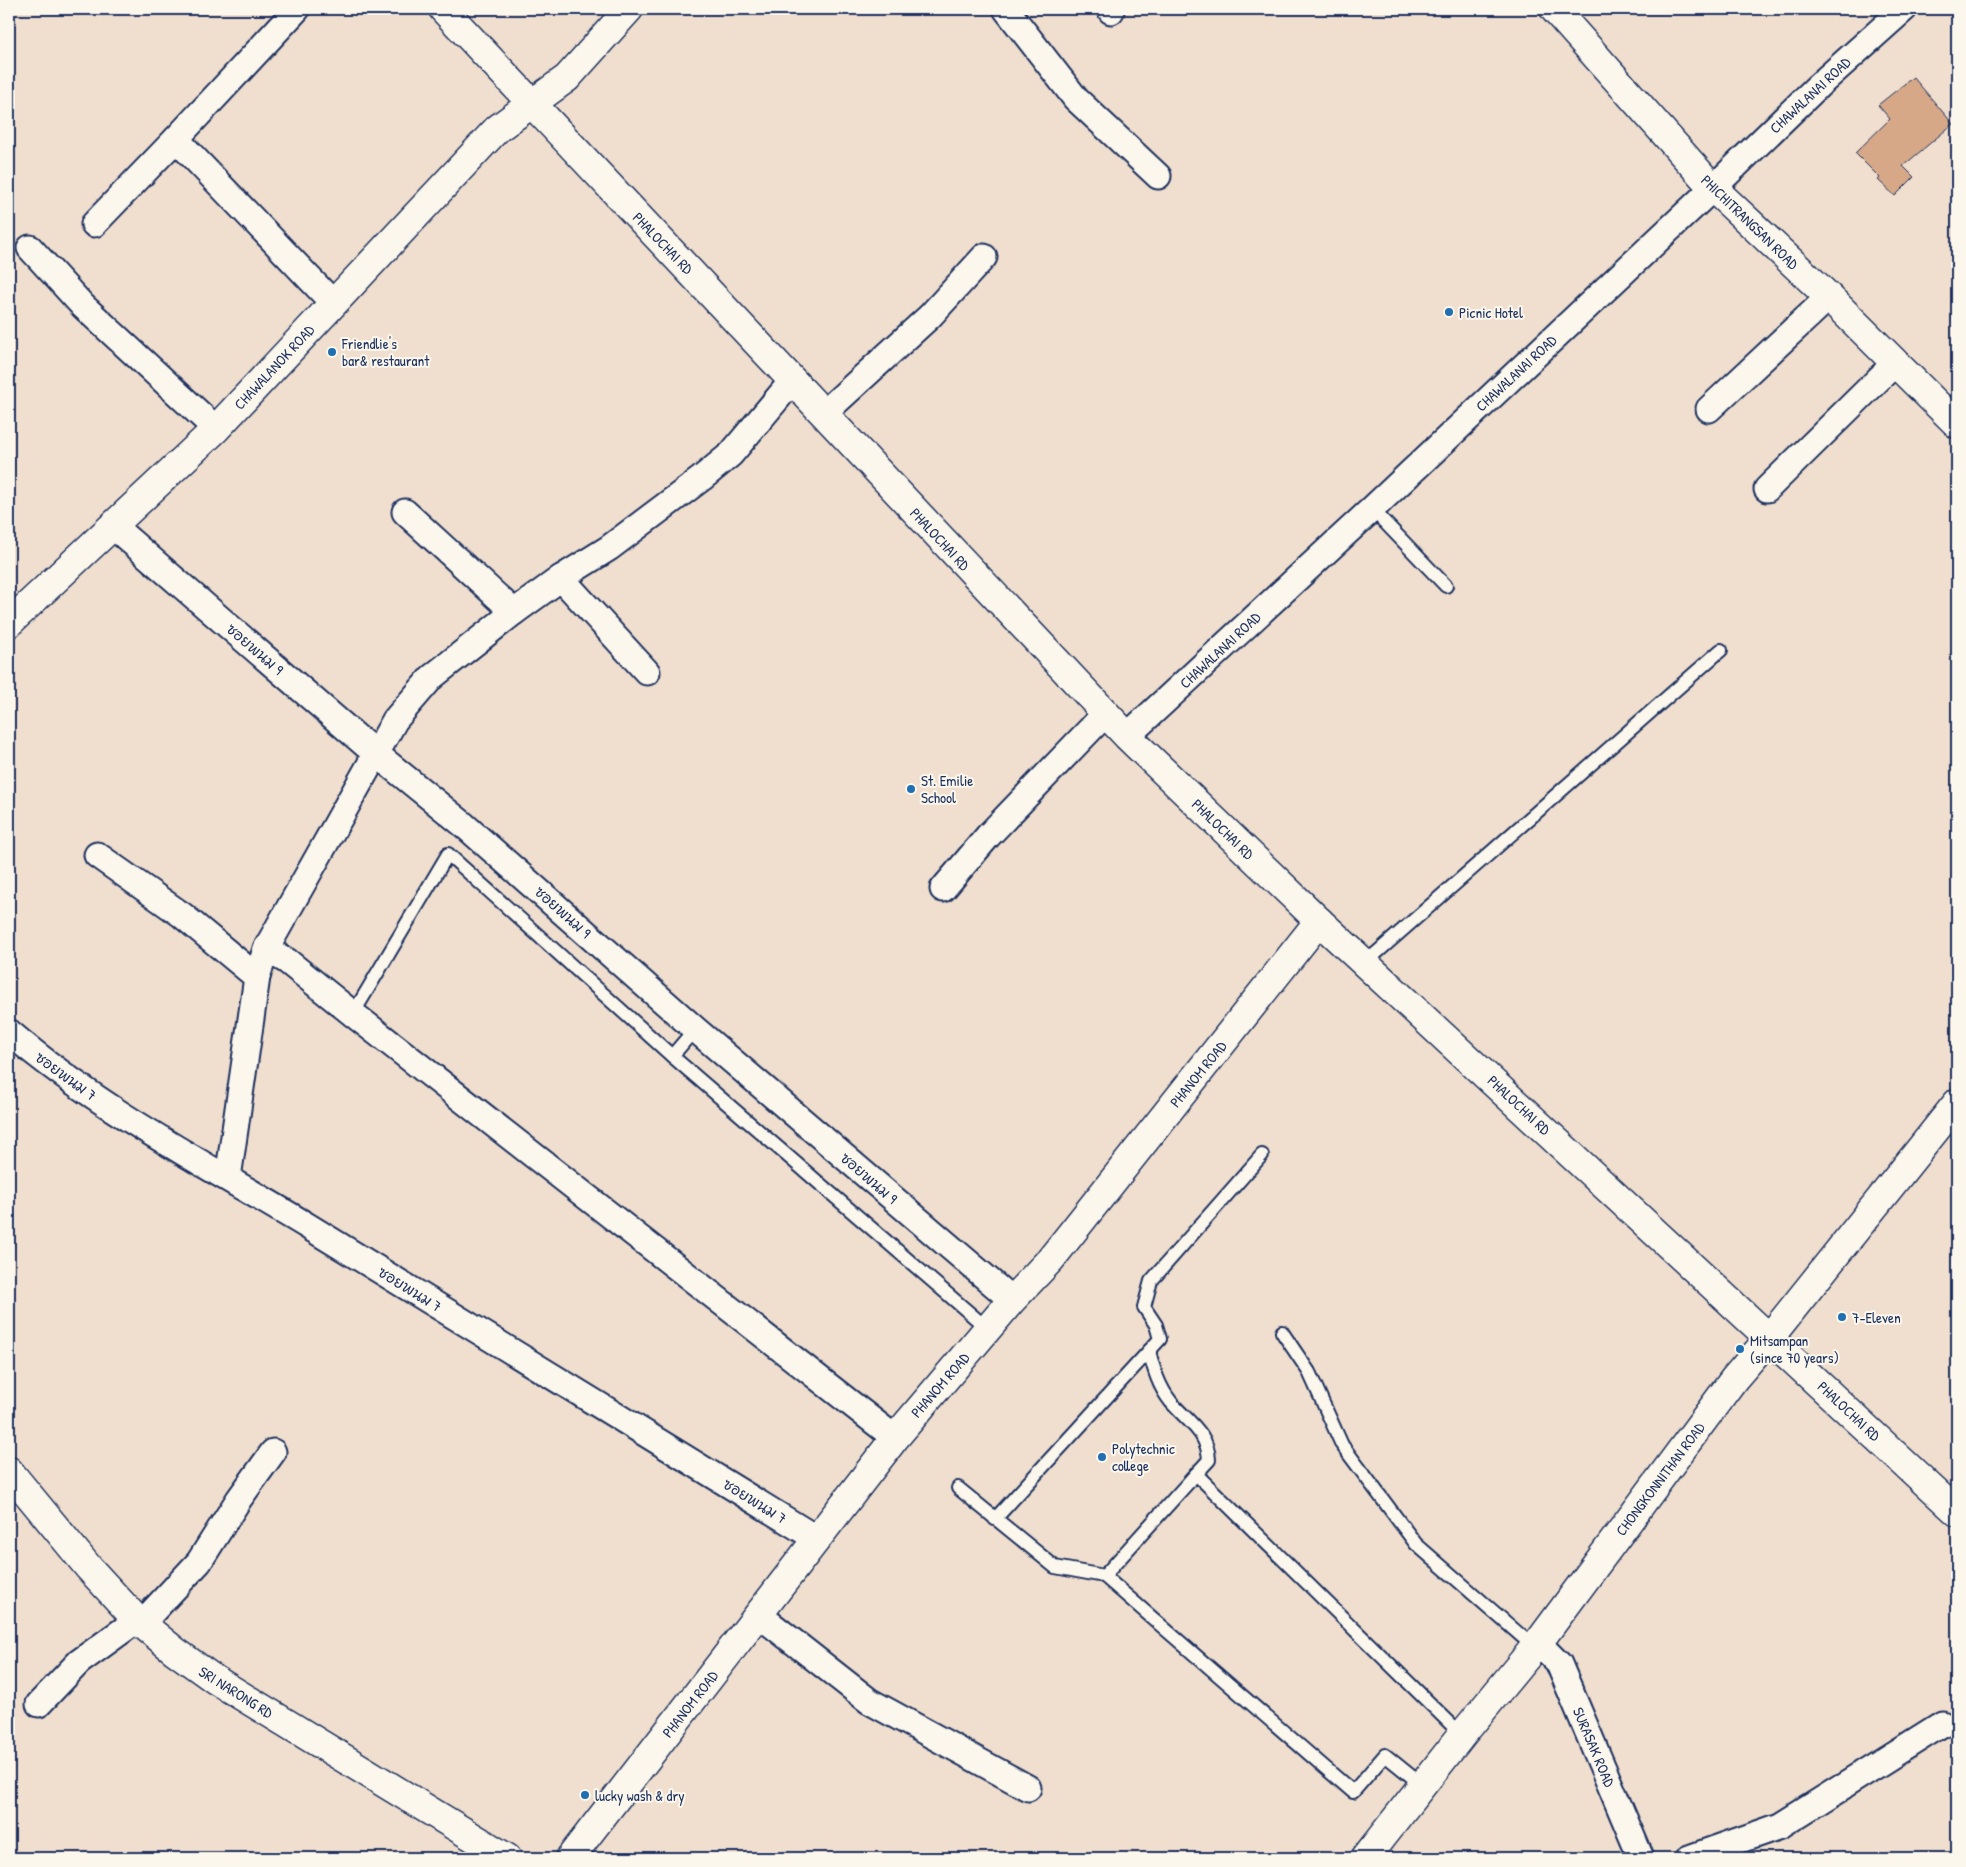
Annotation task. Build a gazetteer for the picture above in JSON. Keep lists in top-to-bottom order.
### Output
{
  "streets": {
    "street": [
      "CHAWALANAI ROAD",
      "PHICHITRANGSAN ROAD",
      "PHALOCHAI RD",
      "CHAWALANOK ROAD",
      "ซอยพนม 9",
      "PHANOM ROAD",
      "ซอยพนม 7",
      "CHONGKONNITHAN ROAD",
      "SRI NARONG RD",
      "SURASAK ROAD"
    ]
  },
  "crossings": [
    ["CHAWALANAI ROAD", "PHICHITRANGSAN ROAD"],
    ["CHAWALANAI ROAD", "PHALOCHAI RD"],
    ["PHALOCHAI RD", "CHAWALANOK ROAD"],
    ["PHALOCHAI RD", "PHANOM ROAD"],
    ["PHALOCHAI RD", "CHONGKONNITHAN ROAD"],
    ["CHAWALANOK ROAD", "ซอยพนม 9"],
    ["ซอยพนม 9", "PHANOM ROAD"],
    ["PHANOM ROAD", "ซอยพนม 7"],
    ["CHONGKONNITHAN ROAD", "SURASAK ROAD"]
  ],
  "places": [
    "Picnic Hotel",
    "Friendlie's bar& restaurant",
    "St. Emilie School",
    "7-Eleven",
    "Mitsampan (since 70 years)",
    "Polytechnic college",
    "lucky wash & dry"
  ]
}
